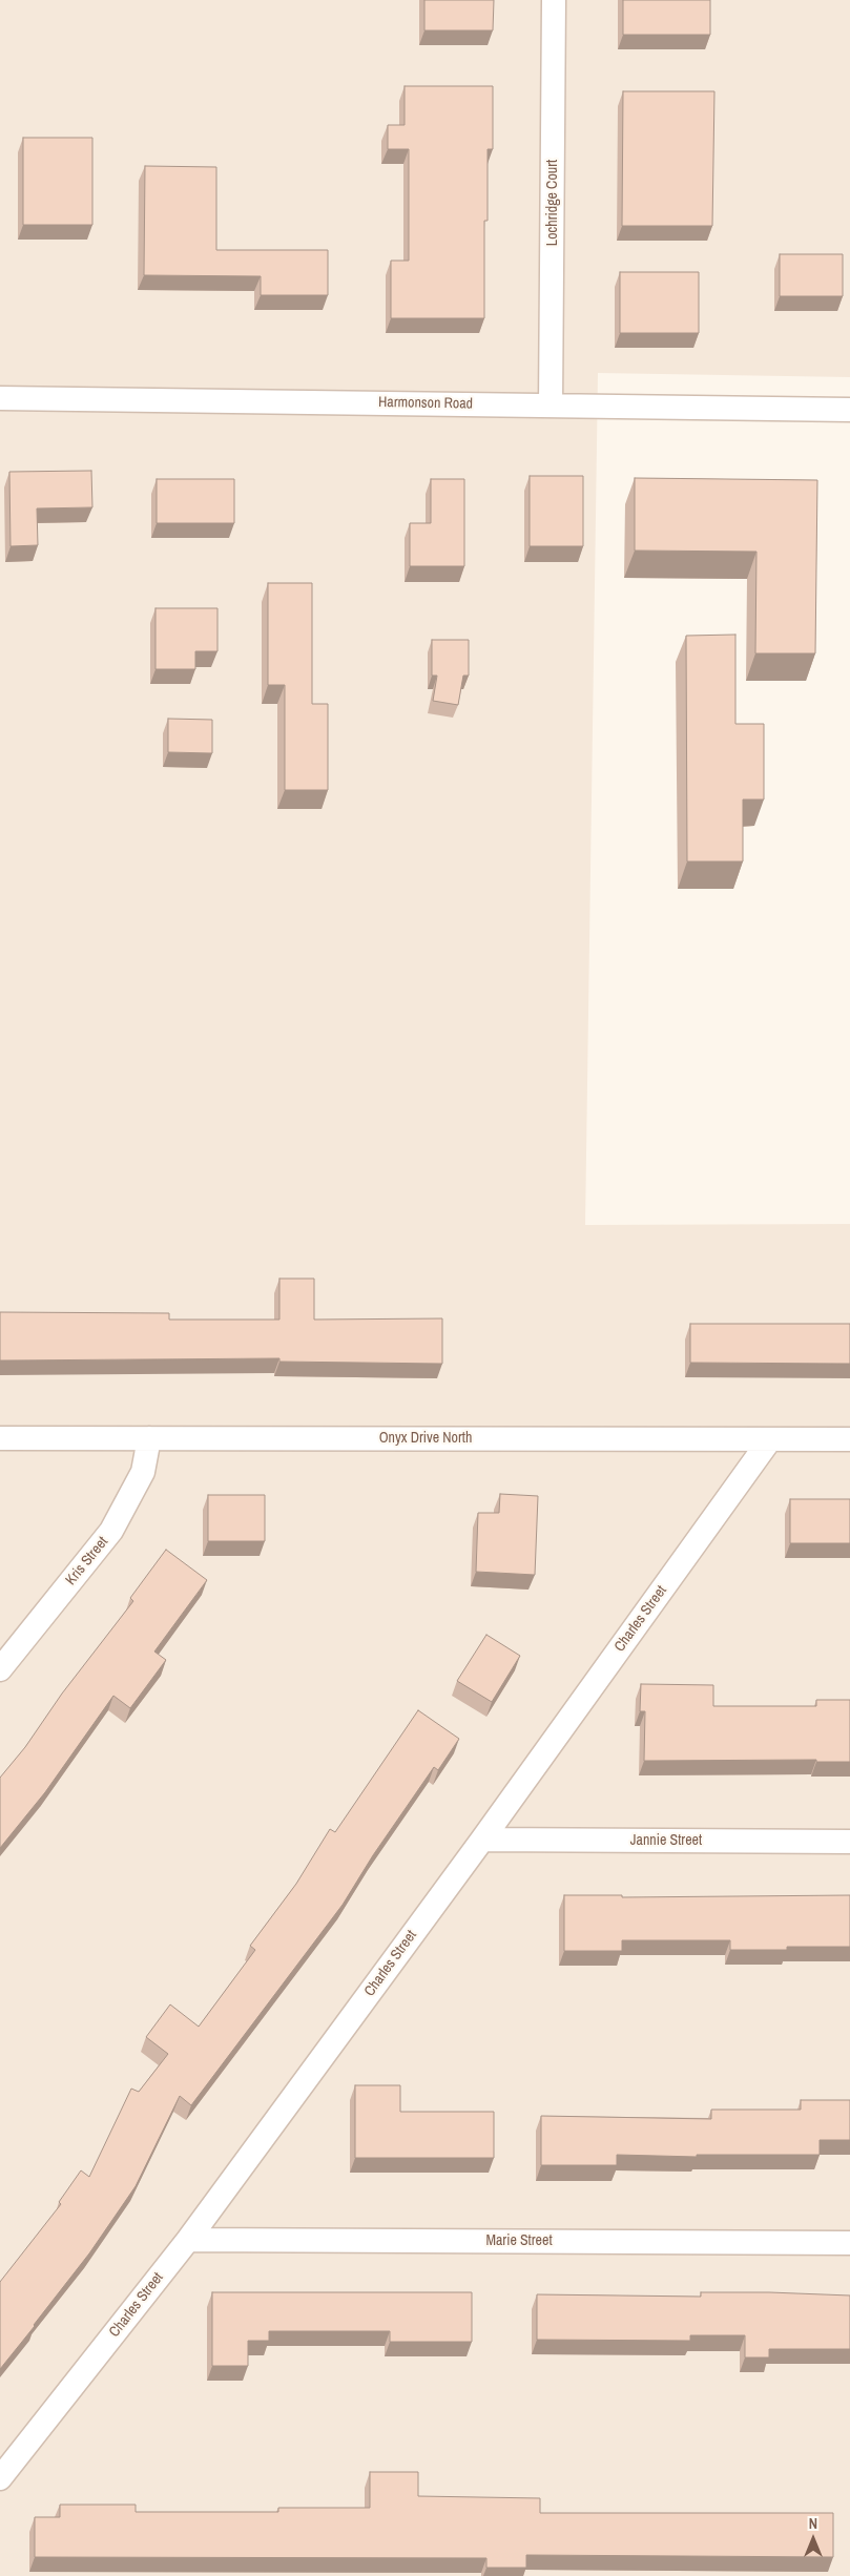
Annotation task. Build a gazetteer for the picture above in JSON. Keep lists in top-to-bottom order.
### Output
{
  "streets": {
    "street": [
      "Lochridge Court",
      "Harmonson Road",
      "Onyx Drive North",
      "Kris Street",
      "Charles Street",
      "Jannie Street",
      "Marie Street"
    ]
  },
  "crossings": [
    ["Lochridge Court", "Harmonson Road"],
    ["Onyx Drive North", "Kris Street"],
    ["Onyx Drive North", "Charles Street"],
    ["Charles Street", "Jannie Street"],
    ["Charles Street", "Marie Street"]
  ],
  "north": "top"
}
